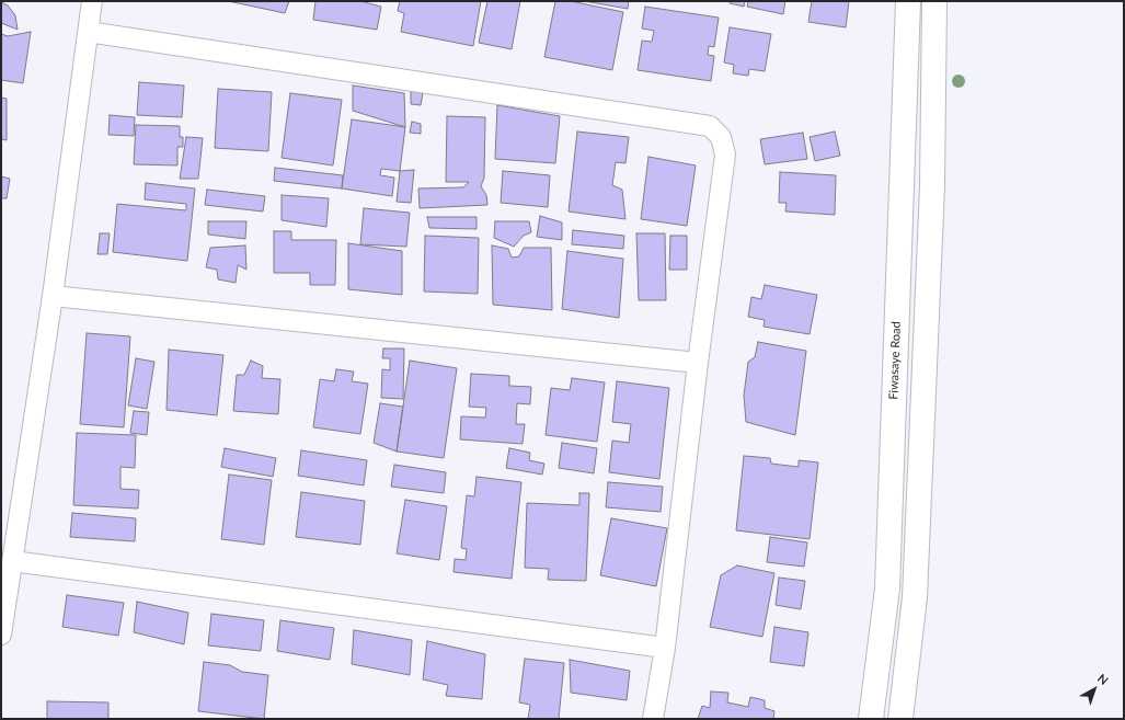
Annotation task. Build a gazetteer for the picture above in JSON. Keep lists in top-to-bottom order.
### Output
{
  "streets": {
    "main road": ["Fiwasaye Road"]
  },
  "north": "top right"
}
